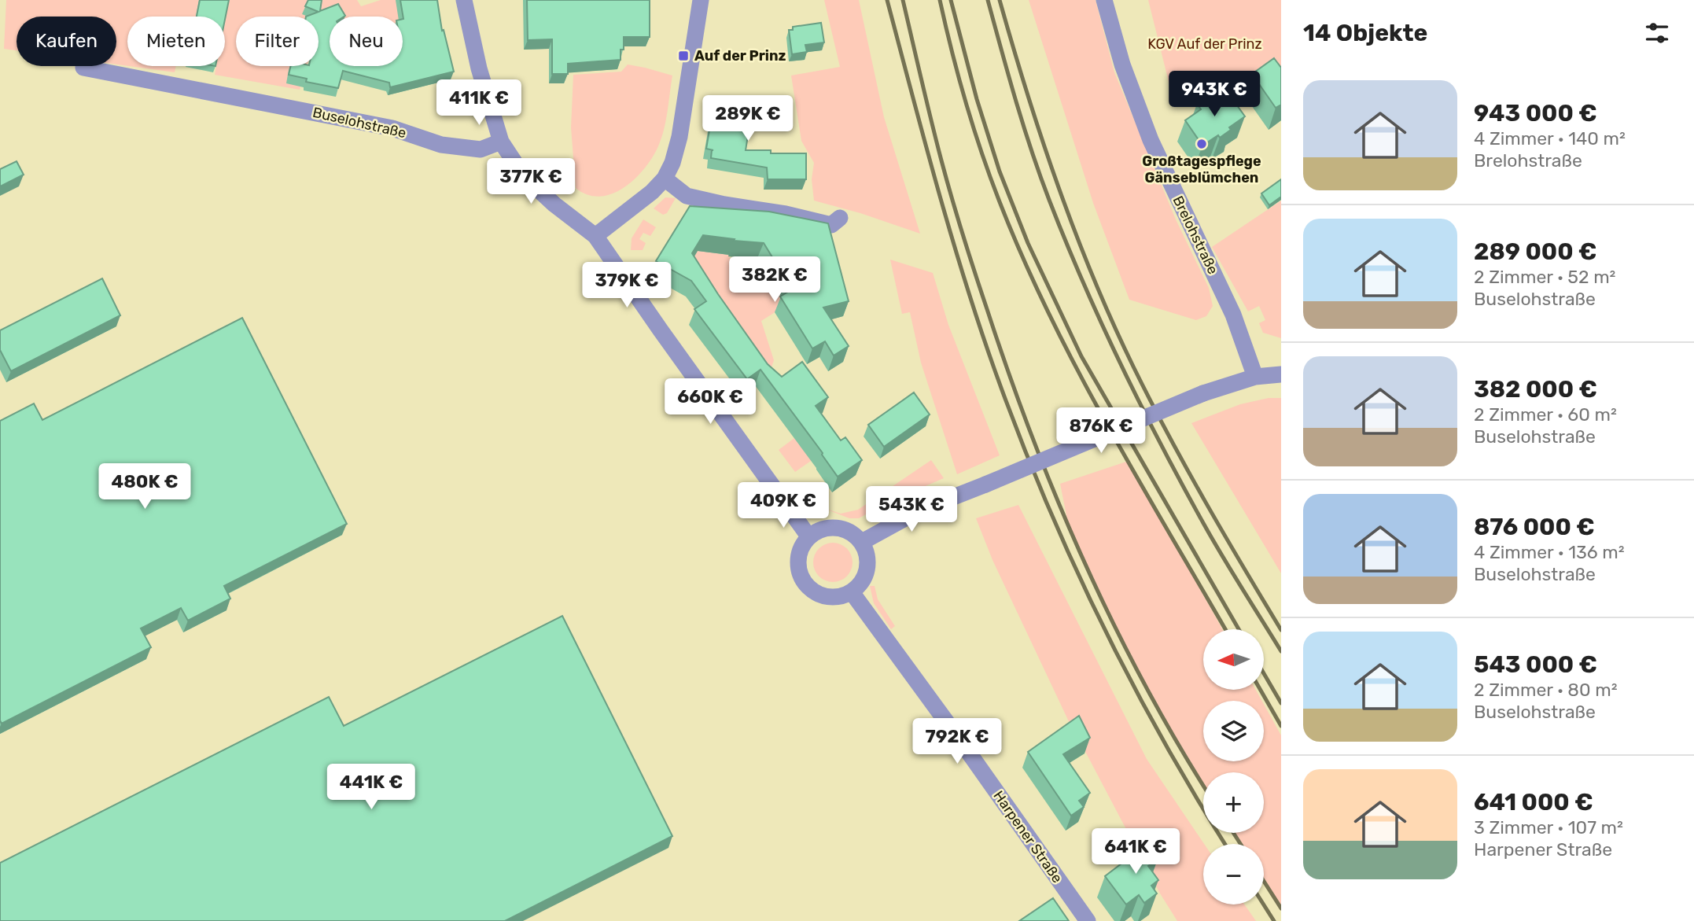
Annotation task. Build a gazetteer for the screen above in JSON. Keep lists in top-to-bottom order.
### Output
{
  "streets": {
    "street": ["Buselohstraße", "Brelohstraße", "Harpener Straße"]
  },
  "parks": ["KGV Auf der Prinz"],
  "places": {
    "transit": ["Auf der Prinz"],
    "other": ["Großtagespflege Gänseblümchen"]
  },
  "north": "left",
  "page": {
    "heading": "14 Objekte",
    "chip": [
      "Kaufen",
      "Mieten",
      "Filter",
      "Neu"
    ],
    "list": [
      {
        "name": "943 000 €",
        "note": "4 Zimmer · 140 m² · Brelohstraße"
      },
      {
        "name": "289 000 €",
        "note": "2 Zimmer · 52 m² · Buselohstraße"
      },
      {
        "name": "382 000 €",
        "note": "2 Zimmer · 60 m² · Buselohstraße"
      },
      {
        "name": "876 000 €",
        "note": "4 Zimmer · 136 m² · Buselohstraße"
      },
      {
        "name": "543 000 €",
        "note": "2 Zimmer · 80 m² · Buselohstraße"
      },
      {
        "name": "641 000 €",
        "note": "3 Zimmer · 107 m² · Harpener Straße"
      }
    ],
    "price": [
      "943K €",
      "411K €",
      "289K €",
      "377K €",
      "382K €",
      "379K €",
      "660K €",
      "876K €",
      "480K €",
      "409K €",
      "543K €",
      "792K €",
      "441K €",
      "641K €"
    ],
    "map_buttons": ["+", "−"]
  }
}
